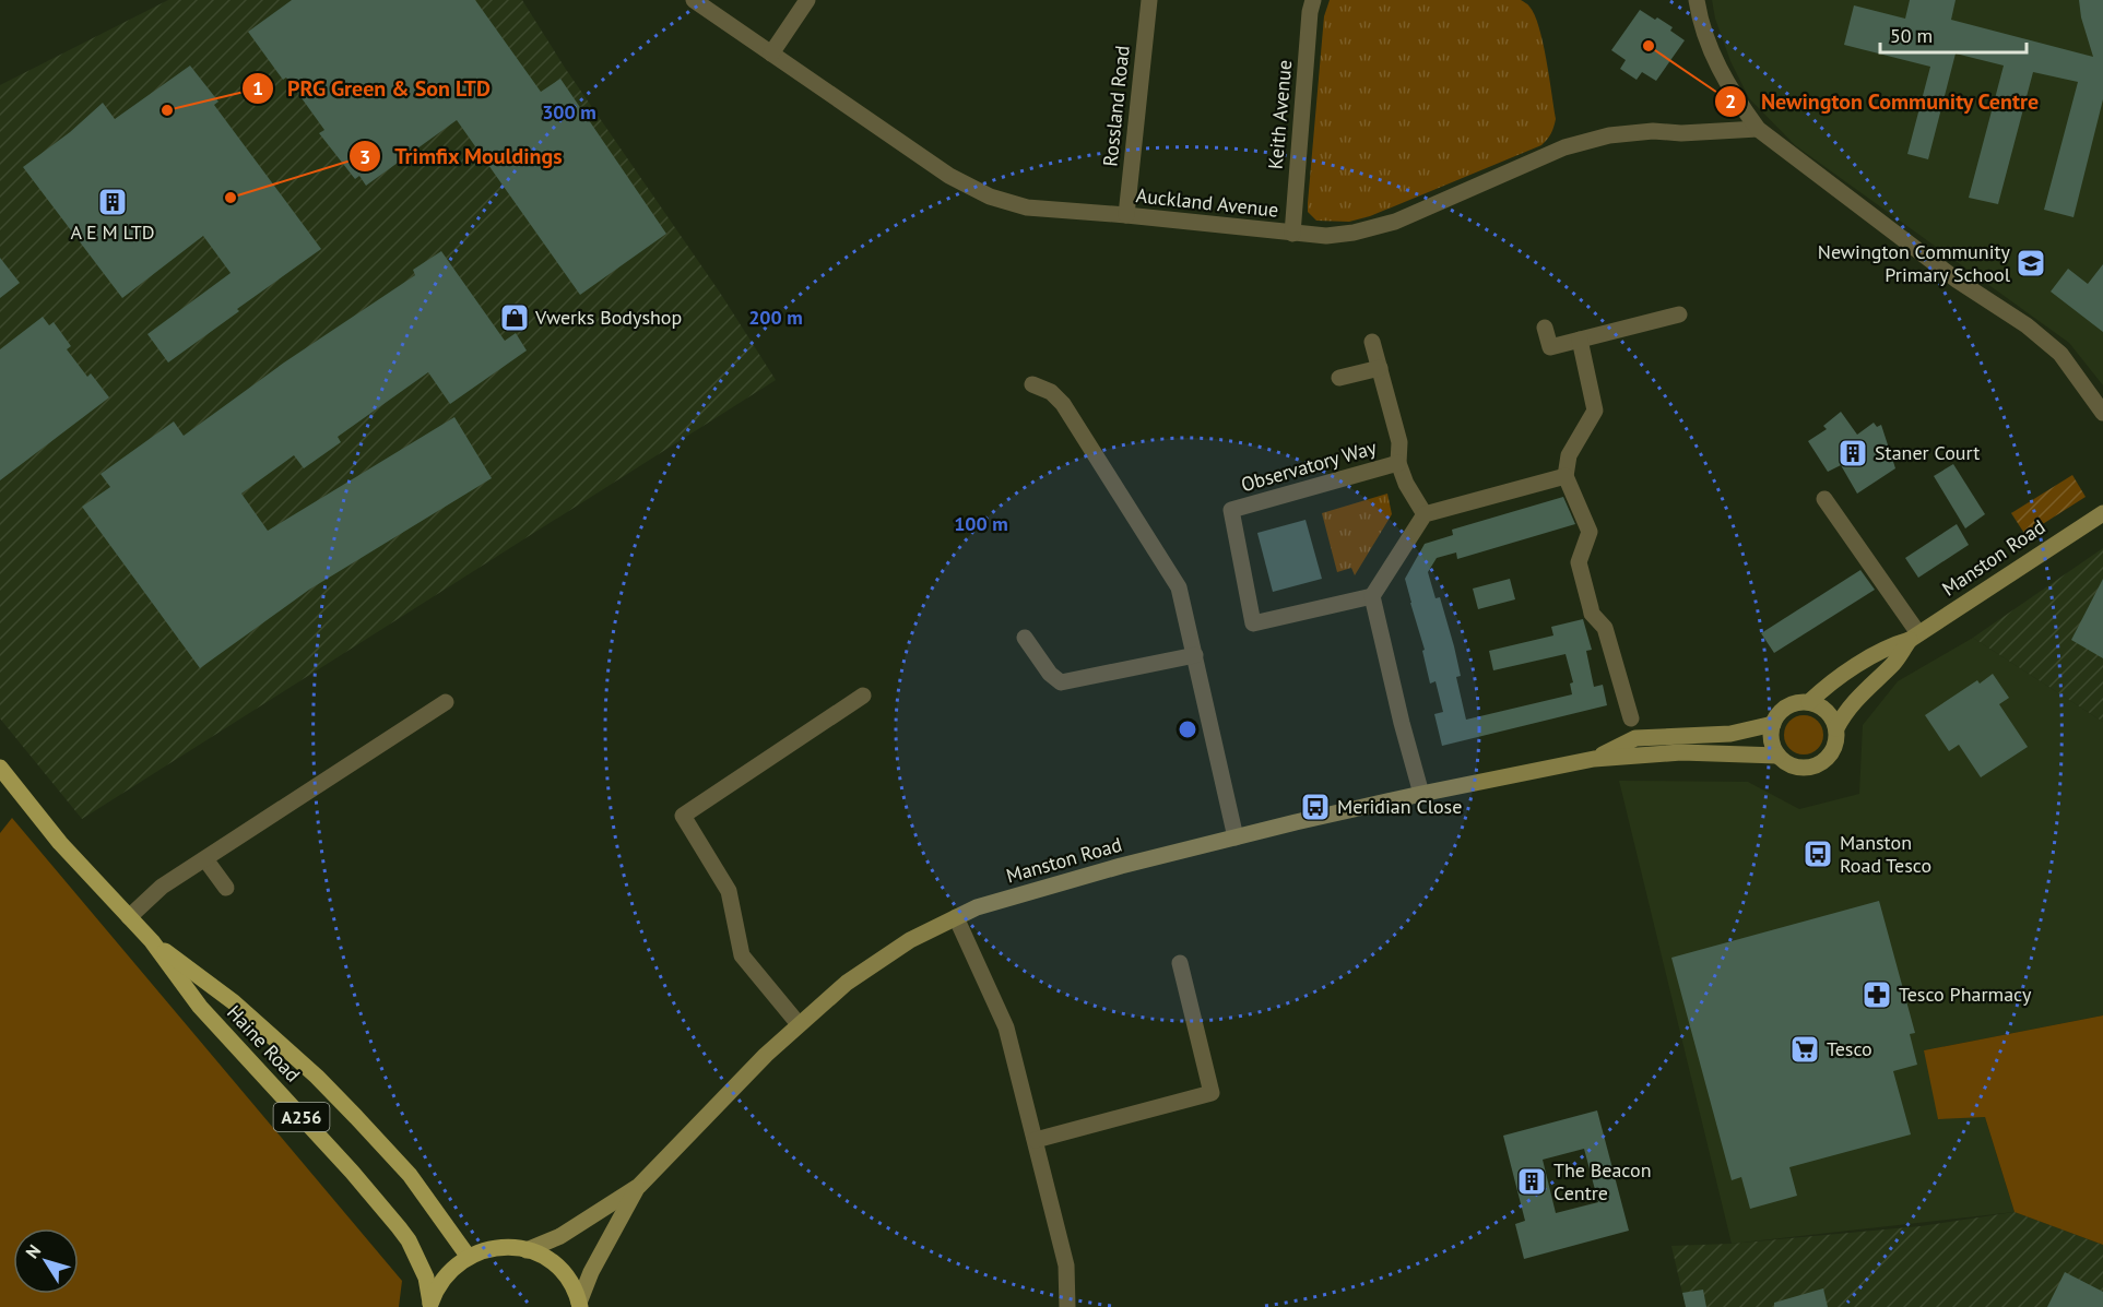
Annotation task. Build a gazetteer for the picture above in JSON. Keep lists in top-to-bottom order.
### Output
{
  "streets": {
    "main road": ["Manston Road", "Haine Road", "A256"],
    "street": [
      "Rossland Road",
      "Keith Avenue",
      "Auckland Avenue",
      "Observatory Way"
    ]
  },
  "crossings": [
    ["Rossland Road", "Auckland Avenue"],
    ["Keith Avenue", "Auckland Avenue"]
  ],
  "places": {
    "other": ["Newington Community Centre", "PRG Green & Son LTD", "Trimfix Mouldings"],
    "building": ["A E M LTD", "Staner Court", "The Beacon Centre"],
    "school or university": ["Newington Community Primary School"],
    "shop": ["Vwerks Bodyshop"],
    "bus stop": ["Meridian Close", "Manston Road Tesco"],
    "pharmacy": ["Tesco Pharmacy"],
    "supermarket": ["Tesco"]
  },
  "scale_bar": "50 m",
  "north": "top left",
  "rings": ["300 m", "200 m", "100 m"]
}
